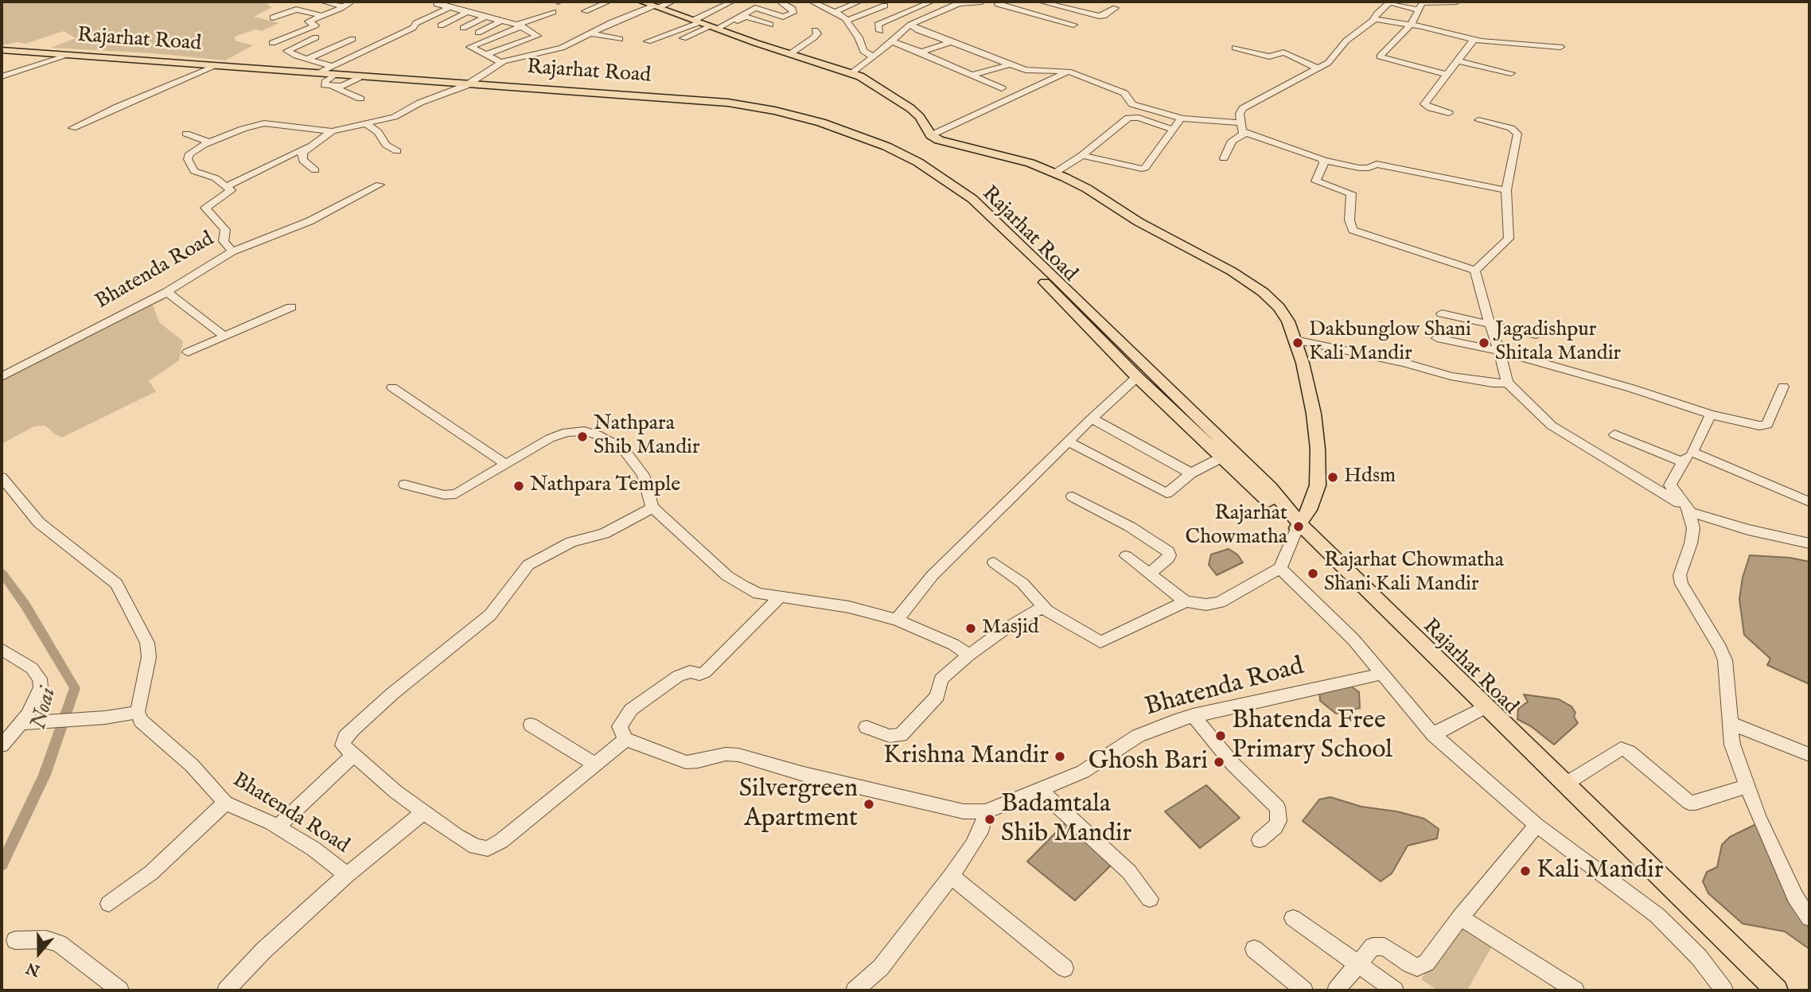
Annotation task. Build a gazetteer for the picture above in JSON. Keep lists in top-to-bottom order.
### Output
{
  "streets": {
    "main road": ["Rajarhat Road"],
    "street": ["Bhatenda Road"]
  },
  "water": ["Noai"],
  "places": [
    "Dakbunglow Shani Kali Mandir",
    "Jagadishpur Shitala Mandir",
    "Nathpara Shib Mandir",
    "Hdsm",
    "Nathpara Temple",
    "Rajarhat Chowmatha",
    "Rajarhat Chowmatha Shani Kali Mandir",
    "Masjid",
    "Bhatenda Free Primary School",
    "Krishna Mandir",
    "Ghosh Bari",
    "Silvergreen Apartment",
    "Badamtala Shib Mandir",
    "Kali Mandir"
  ],
  "north": "bottom"
}
